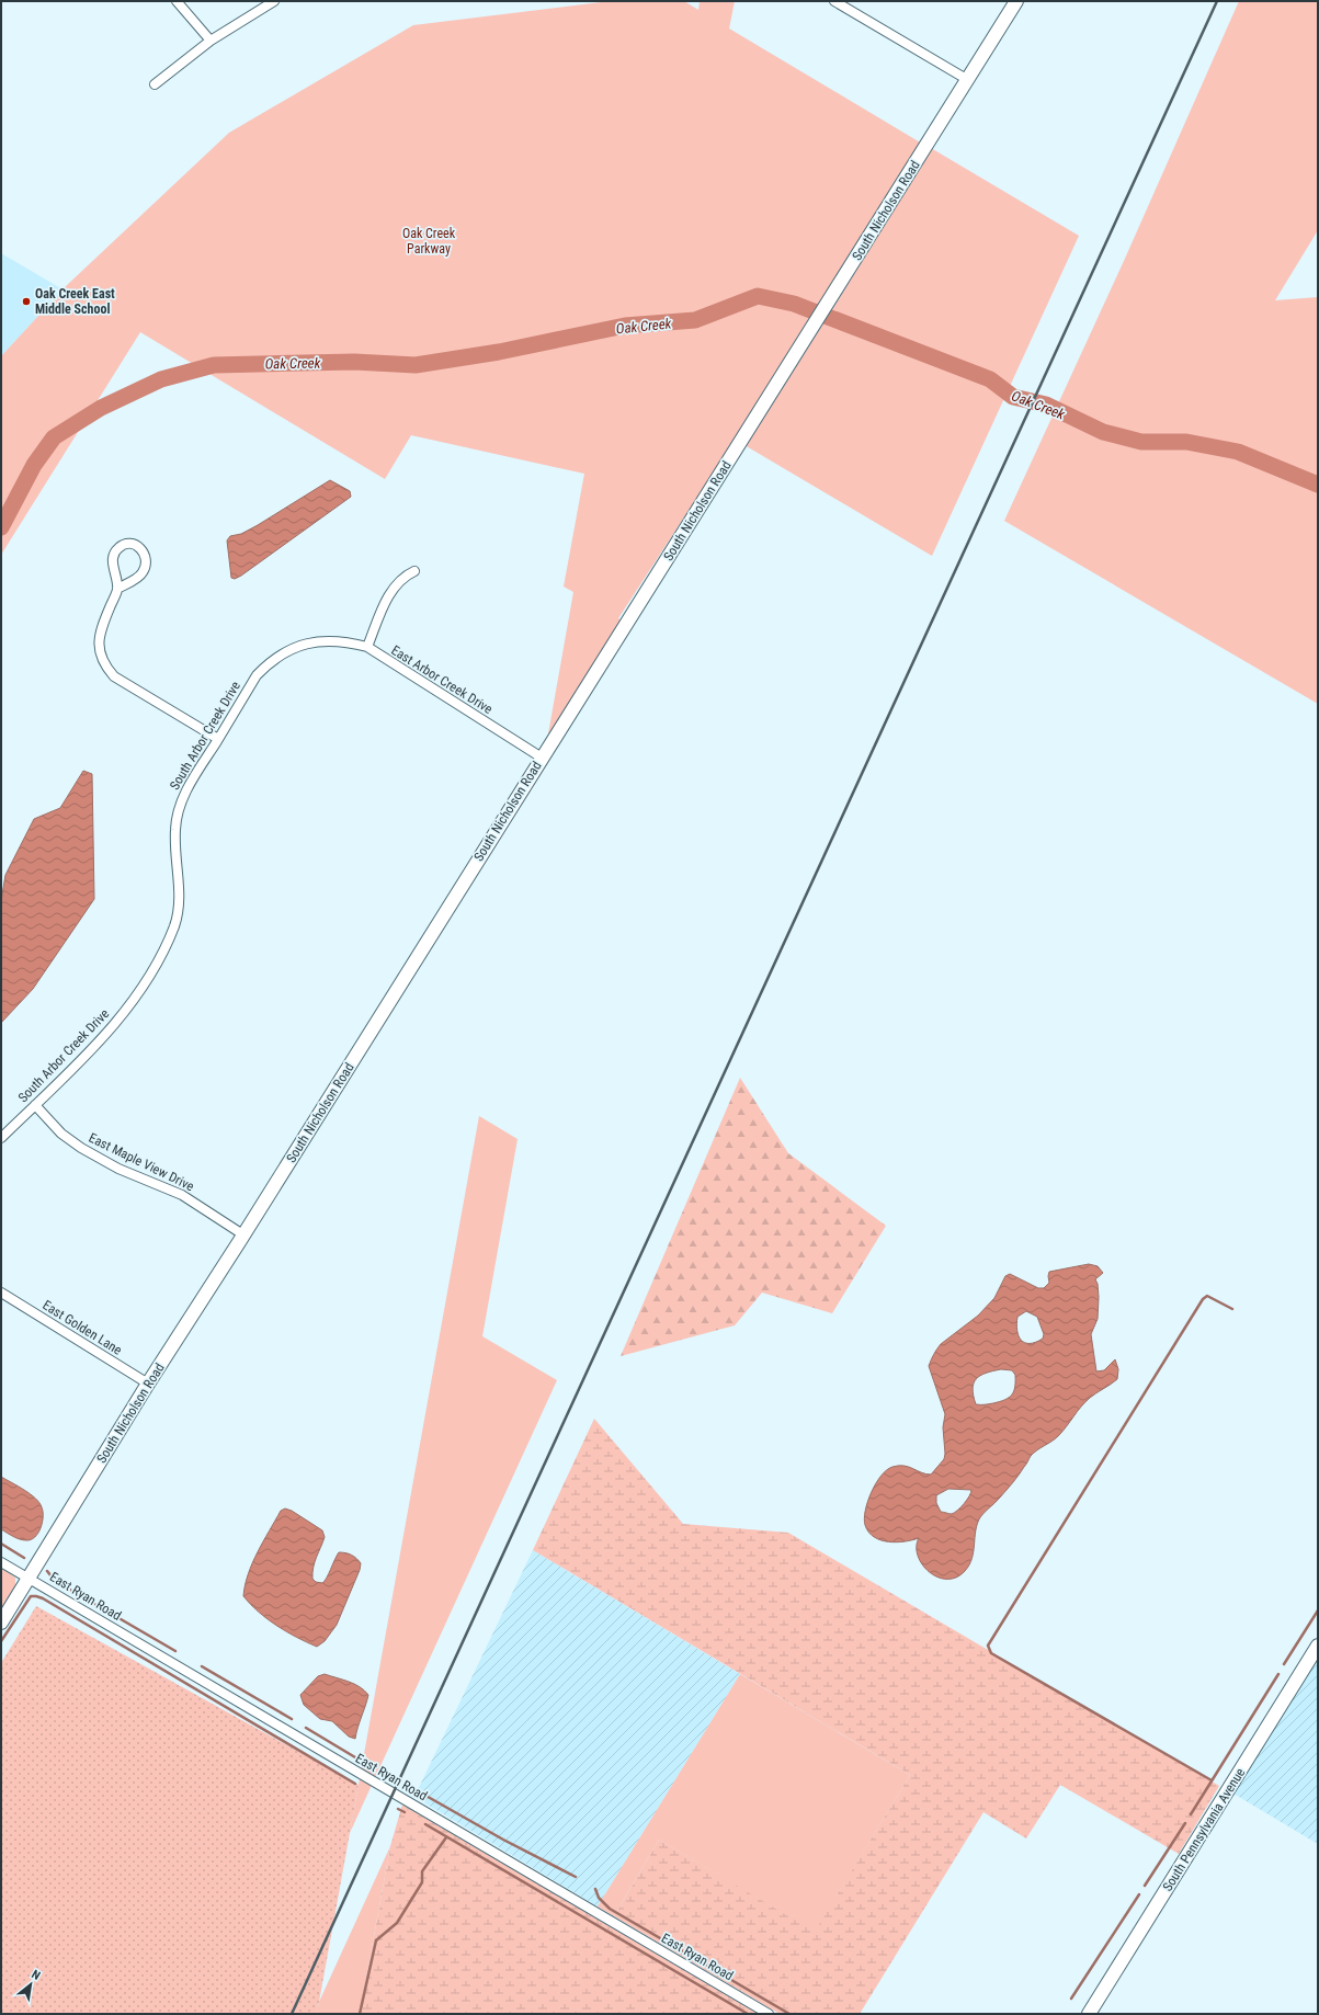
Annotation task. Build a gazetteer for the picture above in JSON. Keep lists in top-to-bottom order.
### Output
{
  "streets": {
    "street": [
      "South Nicholson Road",
      "East Arbor Creek Drive",
      "South Arbor Creek Drive",
      "East Maple View Drive",
      "East Golden Lane",
      "East Ryan Road",
      "South Pennsylvania Avenue"
    ]
  },
  "crossings": [
    ["South Nicholson Road", "East Arbor Creek Drive"],
    ["South Nicholson Road", "East Maple View Drive"],
    ["South Nicholson Road", "East Golden Lane"],
    ["South Nicholson Road", "East Ryan Road"],
    ["East Arbor Creek Drive", "South Arbor Creek Drive"],
    ["South Arbor Creek Drive", "East Maple View Drive"]
  ],
  "water": ["Oak Creek"],
  "parks": ["Oak Creek Parkway"],
  "places": ["Oak Creek East Middle School"],
  "north": "top right"
}
